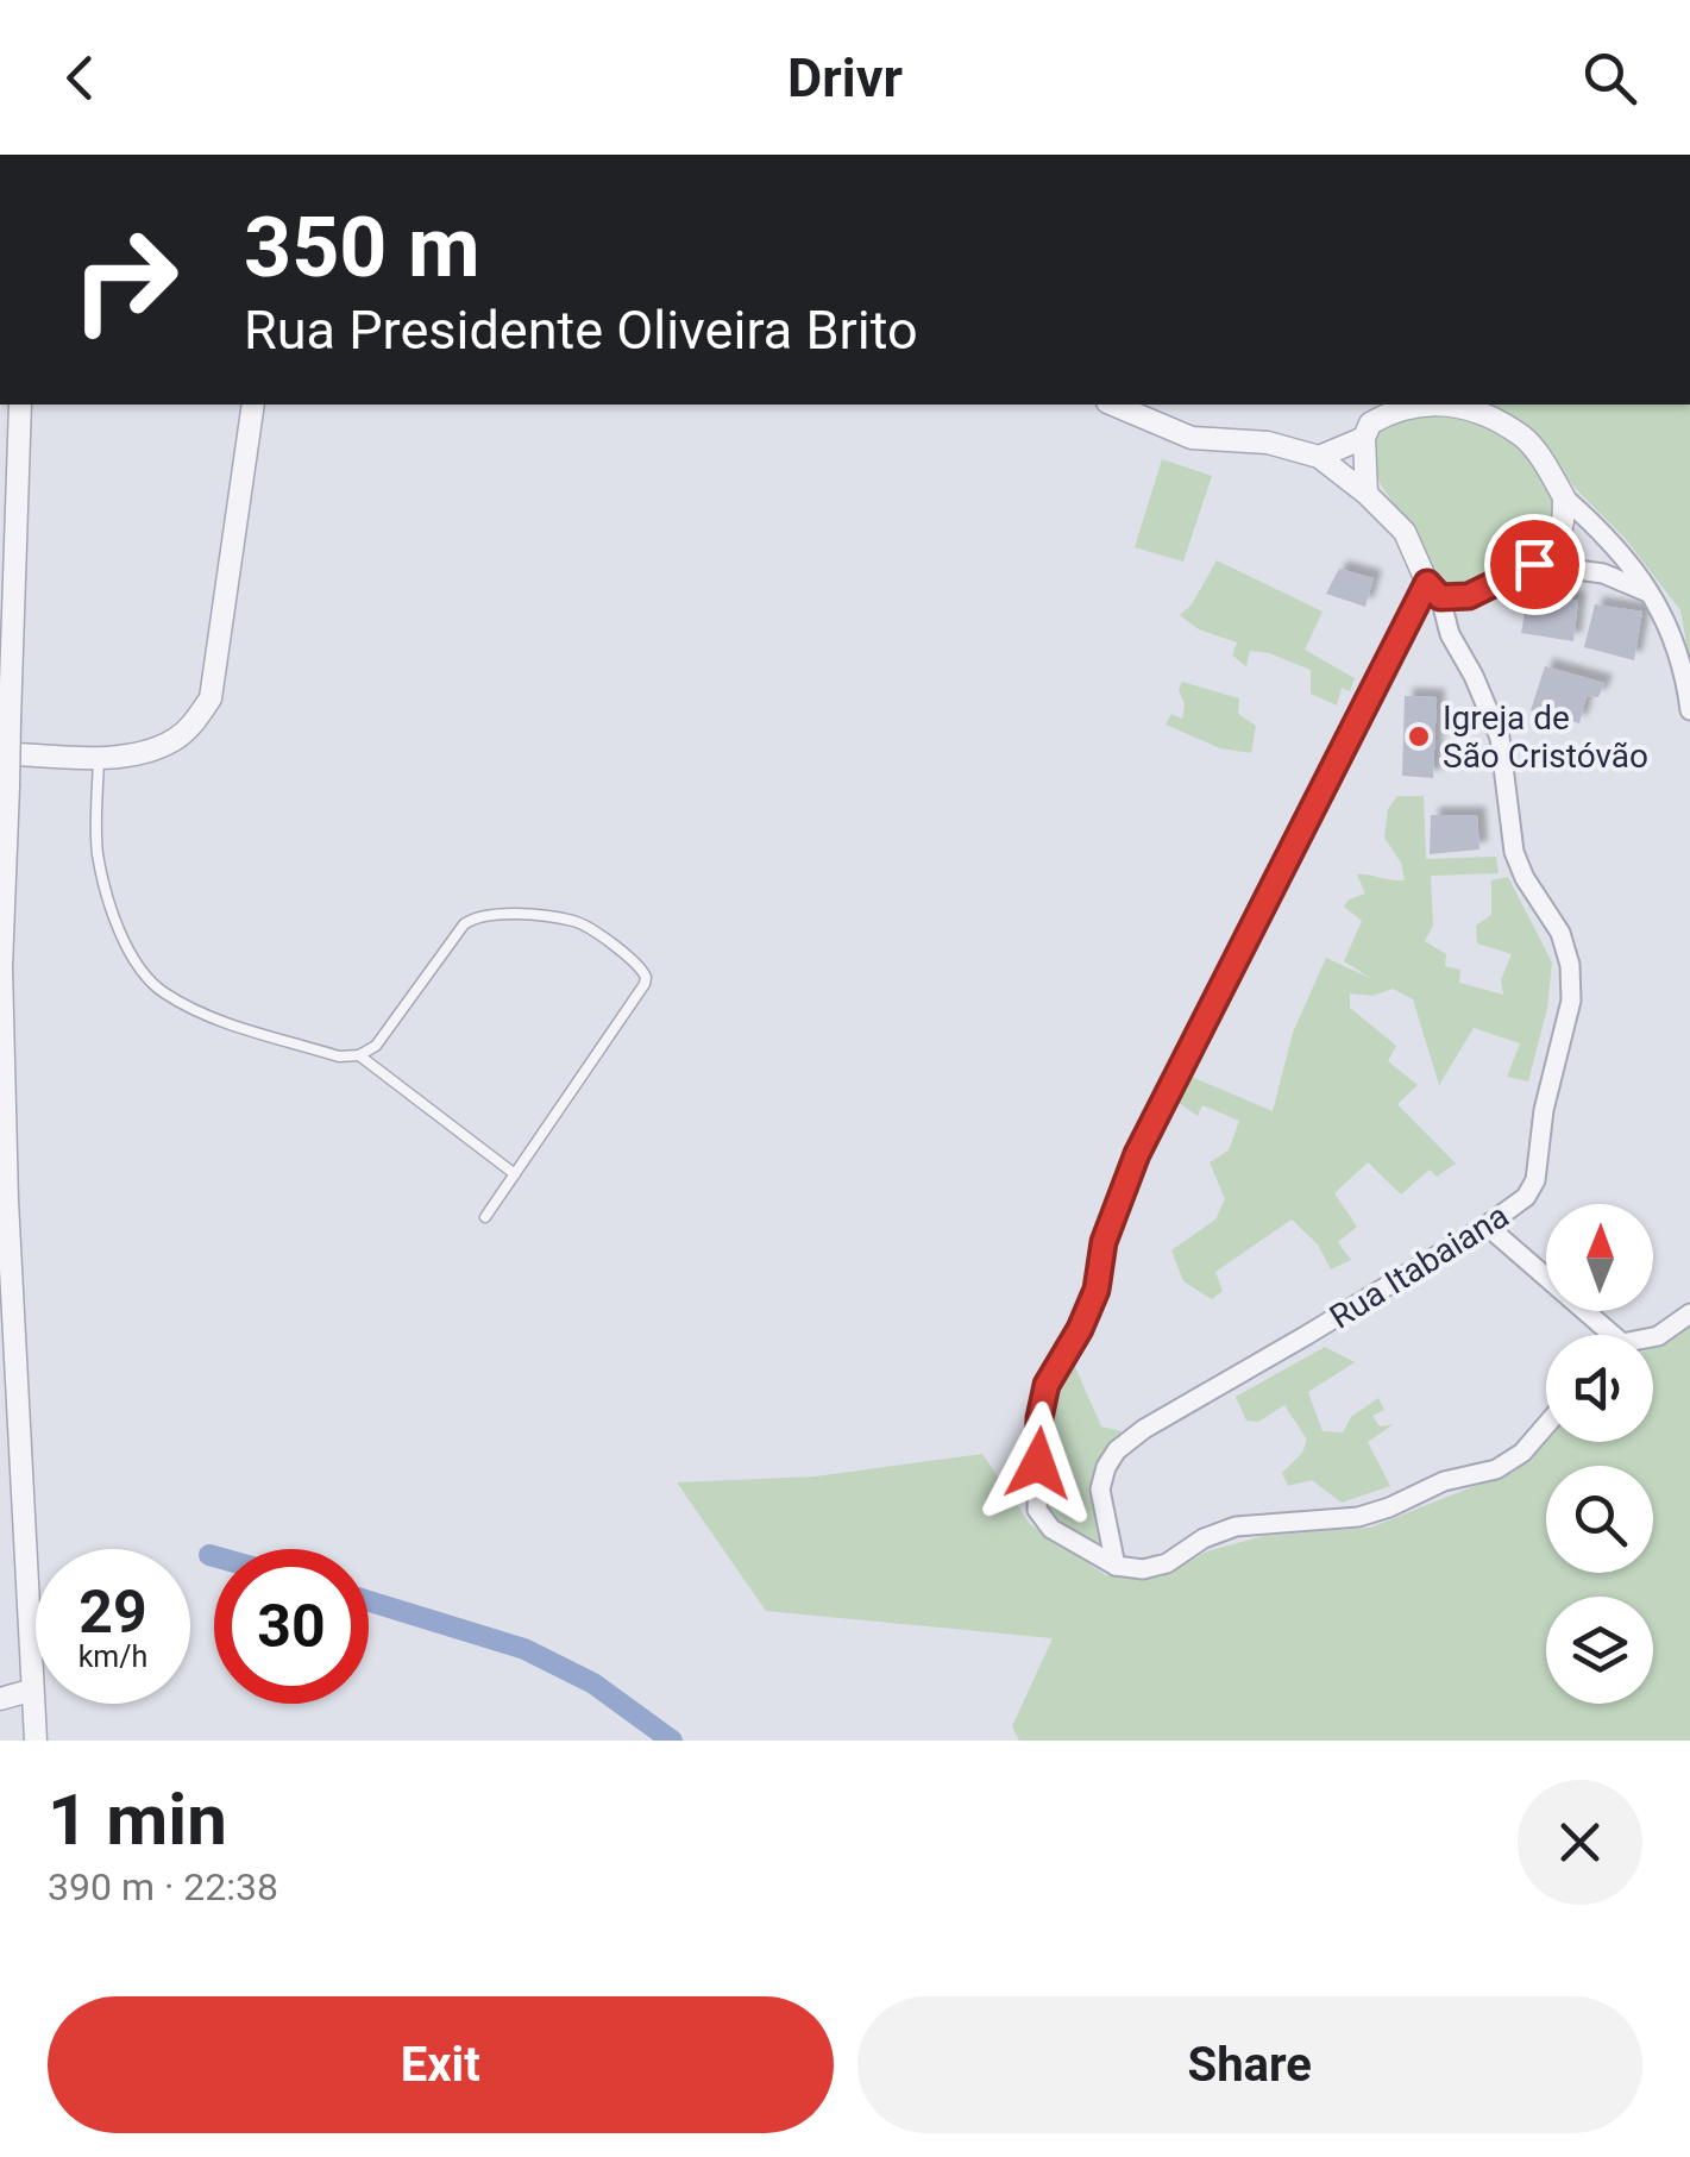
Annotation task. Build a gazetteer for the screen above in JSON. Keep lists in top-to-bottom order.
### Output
{
  "streets": {
    "street": ["Rua Itabaiana"]
  },
  "places": ["Igreja de São Cristóvão"],
  "north": "top",
  "page": {
    "header": "Drivr",
    "turn": ["350 m", "Rua Presidente Oliveira Brito"],
    "speed": "29 km/h",
    "limit": "30",
    "heading": ["1 min", "390 m · 22:38"],
    "buttons": ["Exit", "Share"]
  }
}
